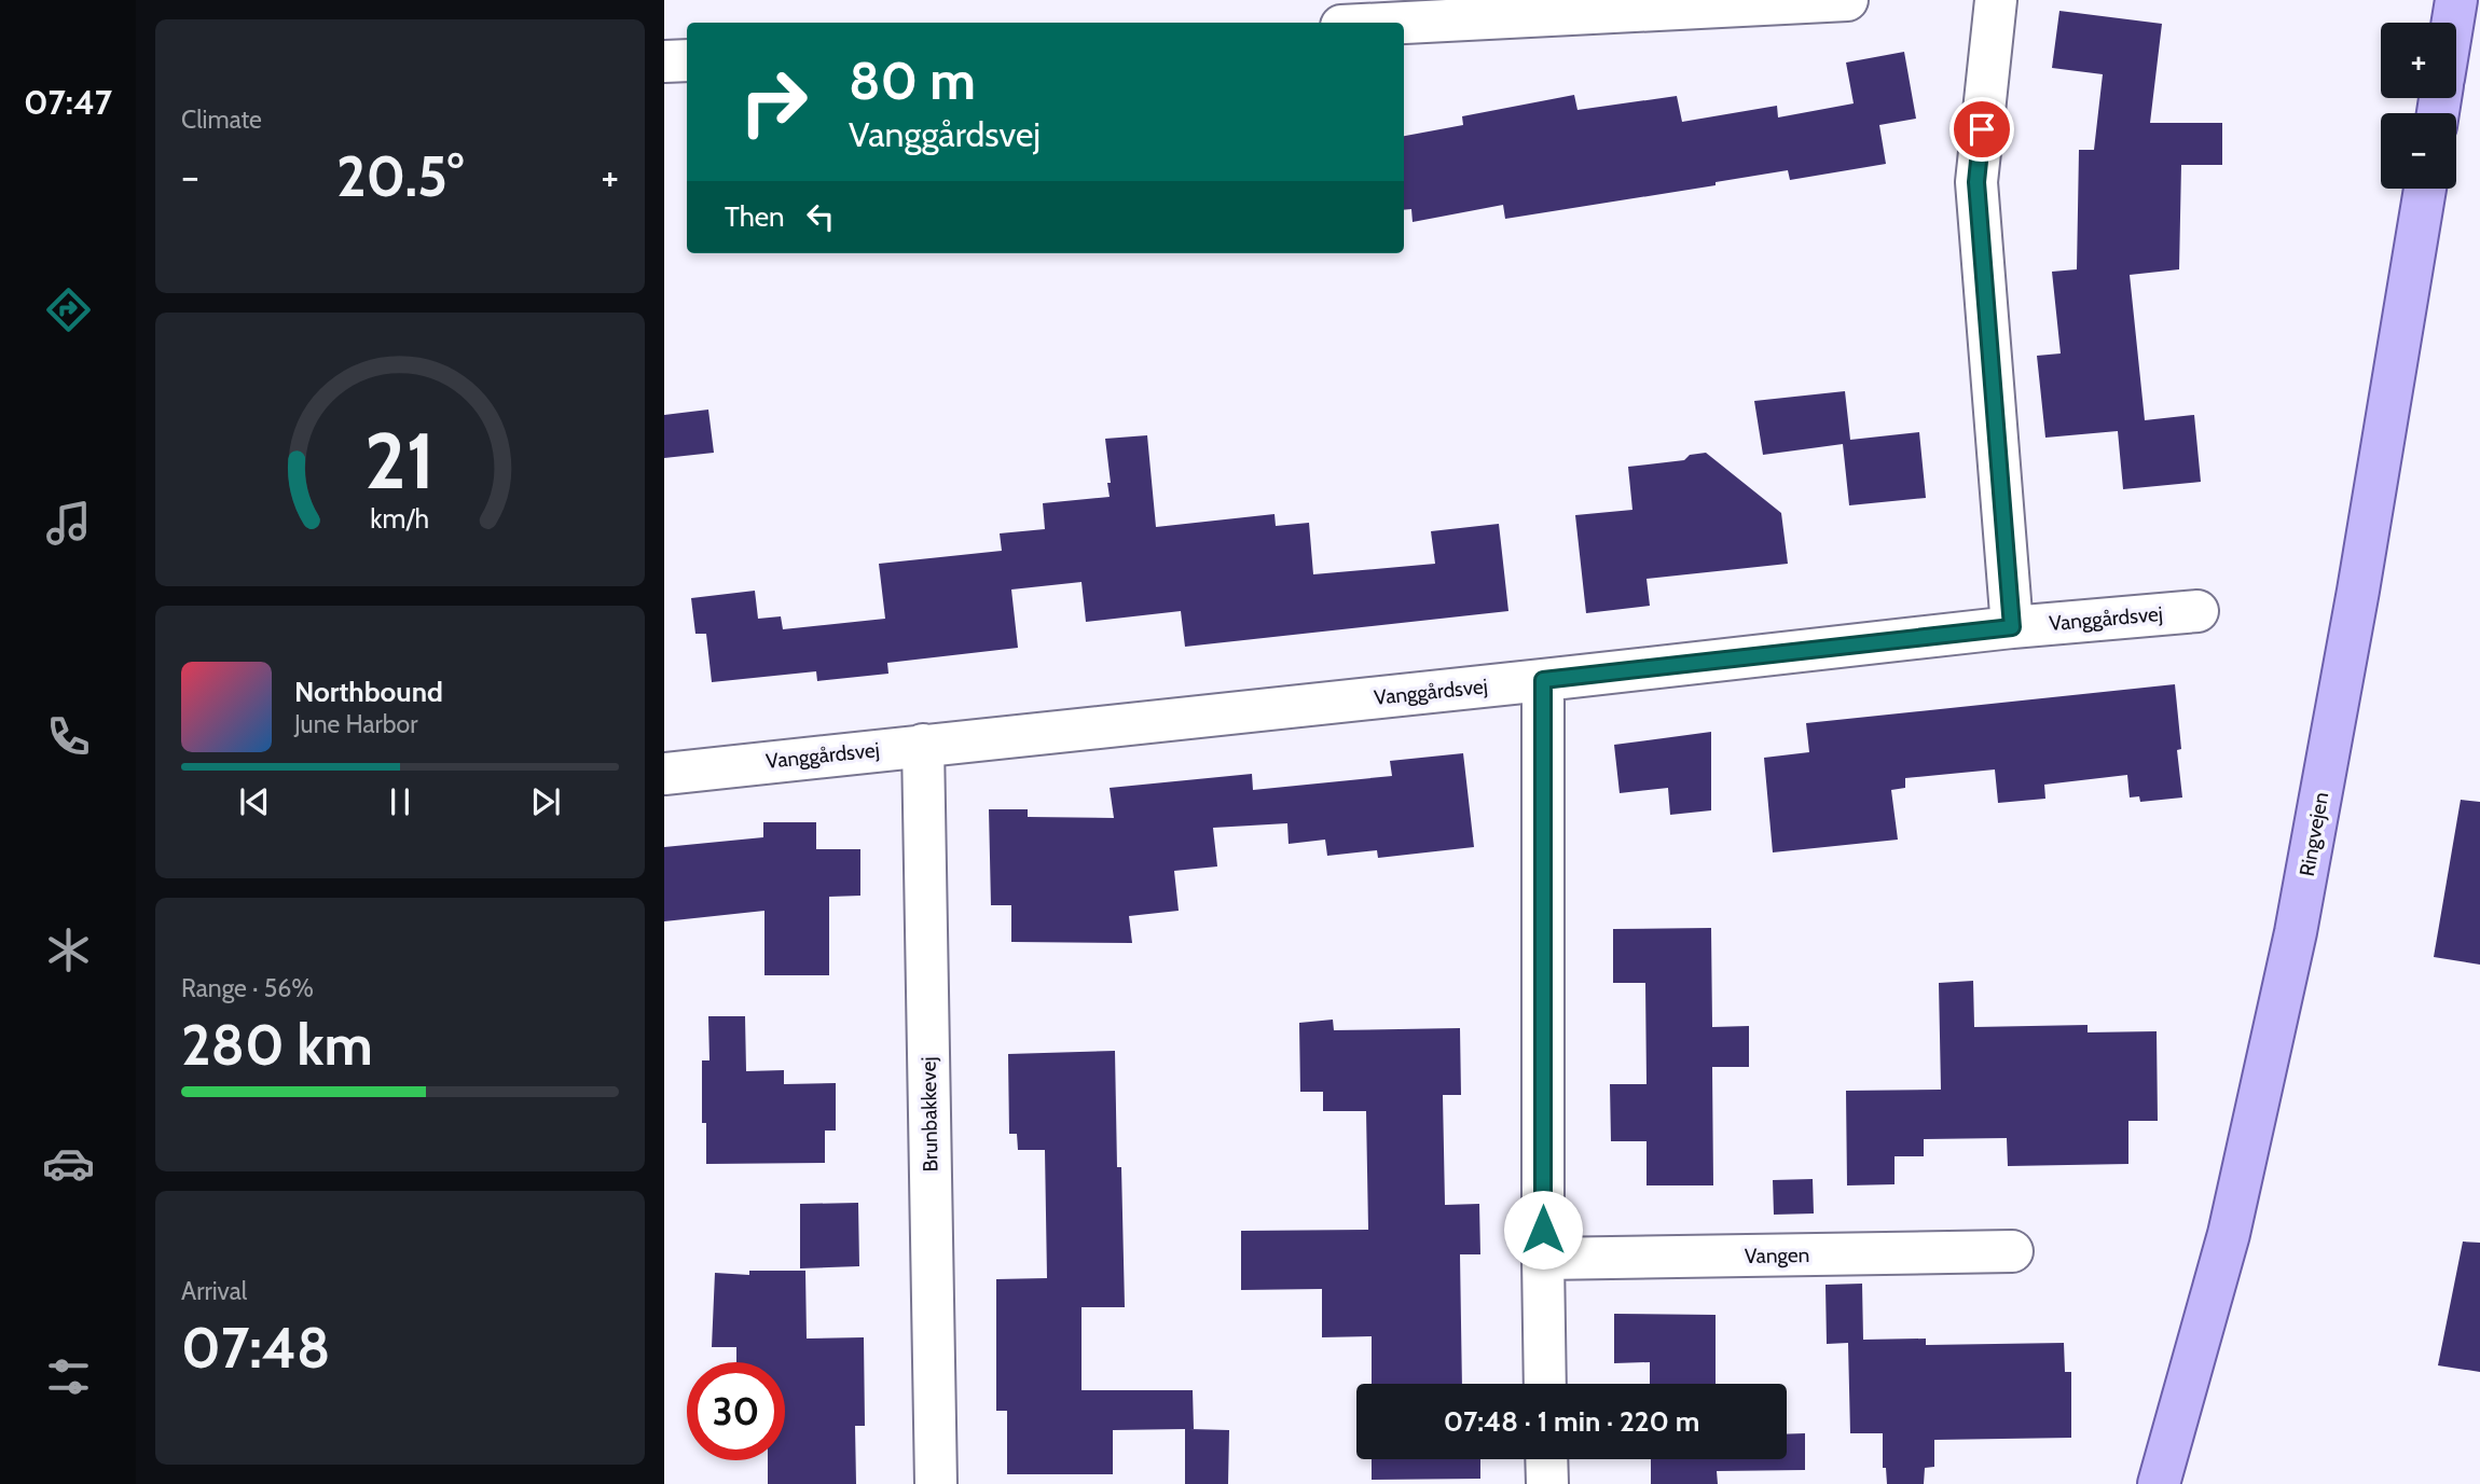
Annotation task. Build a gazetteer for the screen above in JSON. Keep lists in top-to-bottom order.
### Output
{
  "streets": {
    "main road": ["Ringvejen"],
    "street": ["Vanggårdsvej", "Brunbakkevej", "Vangen"]
  },
  "crossings": [
    ["Vanggårdsvej", "Brunbakkevej"]
  ],
  "page": {
    "tabs": "07:47",
    "tile": [
      "Climate",
      ["Range · 56%", "280 km"],
      ["Arrival", "07:48"]
    ],
    "map_buttons": ["+", "−"],
    "turn": ["80 m", "Vanggårdsvej"],
    "heat": ["−", "20.5°", "+"],
    "then": "Then",
    "song": ["Northbound", "June Harbor"],
    "limit": "30",
    "trip": "07:48 · 1 min · 220 m",
    "gauge": ["21", "km/h"]
  }
}
